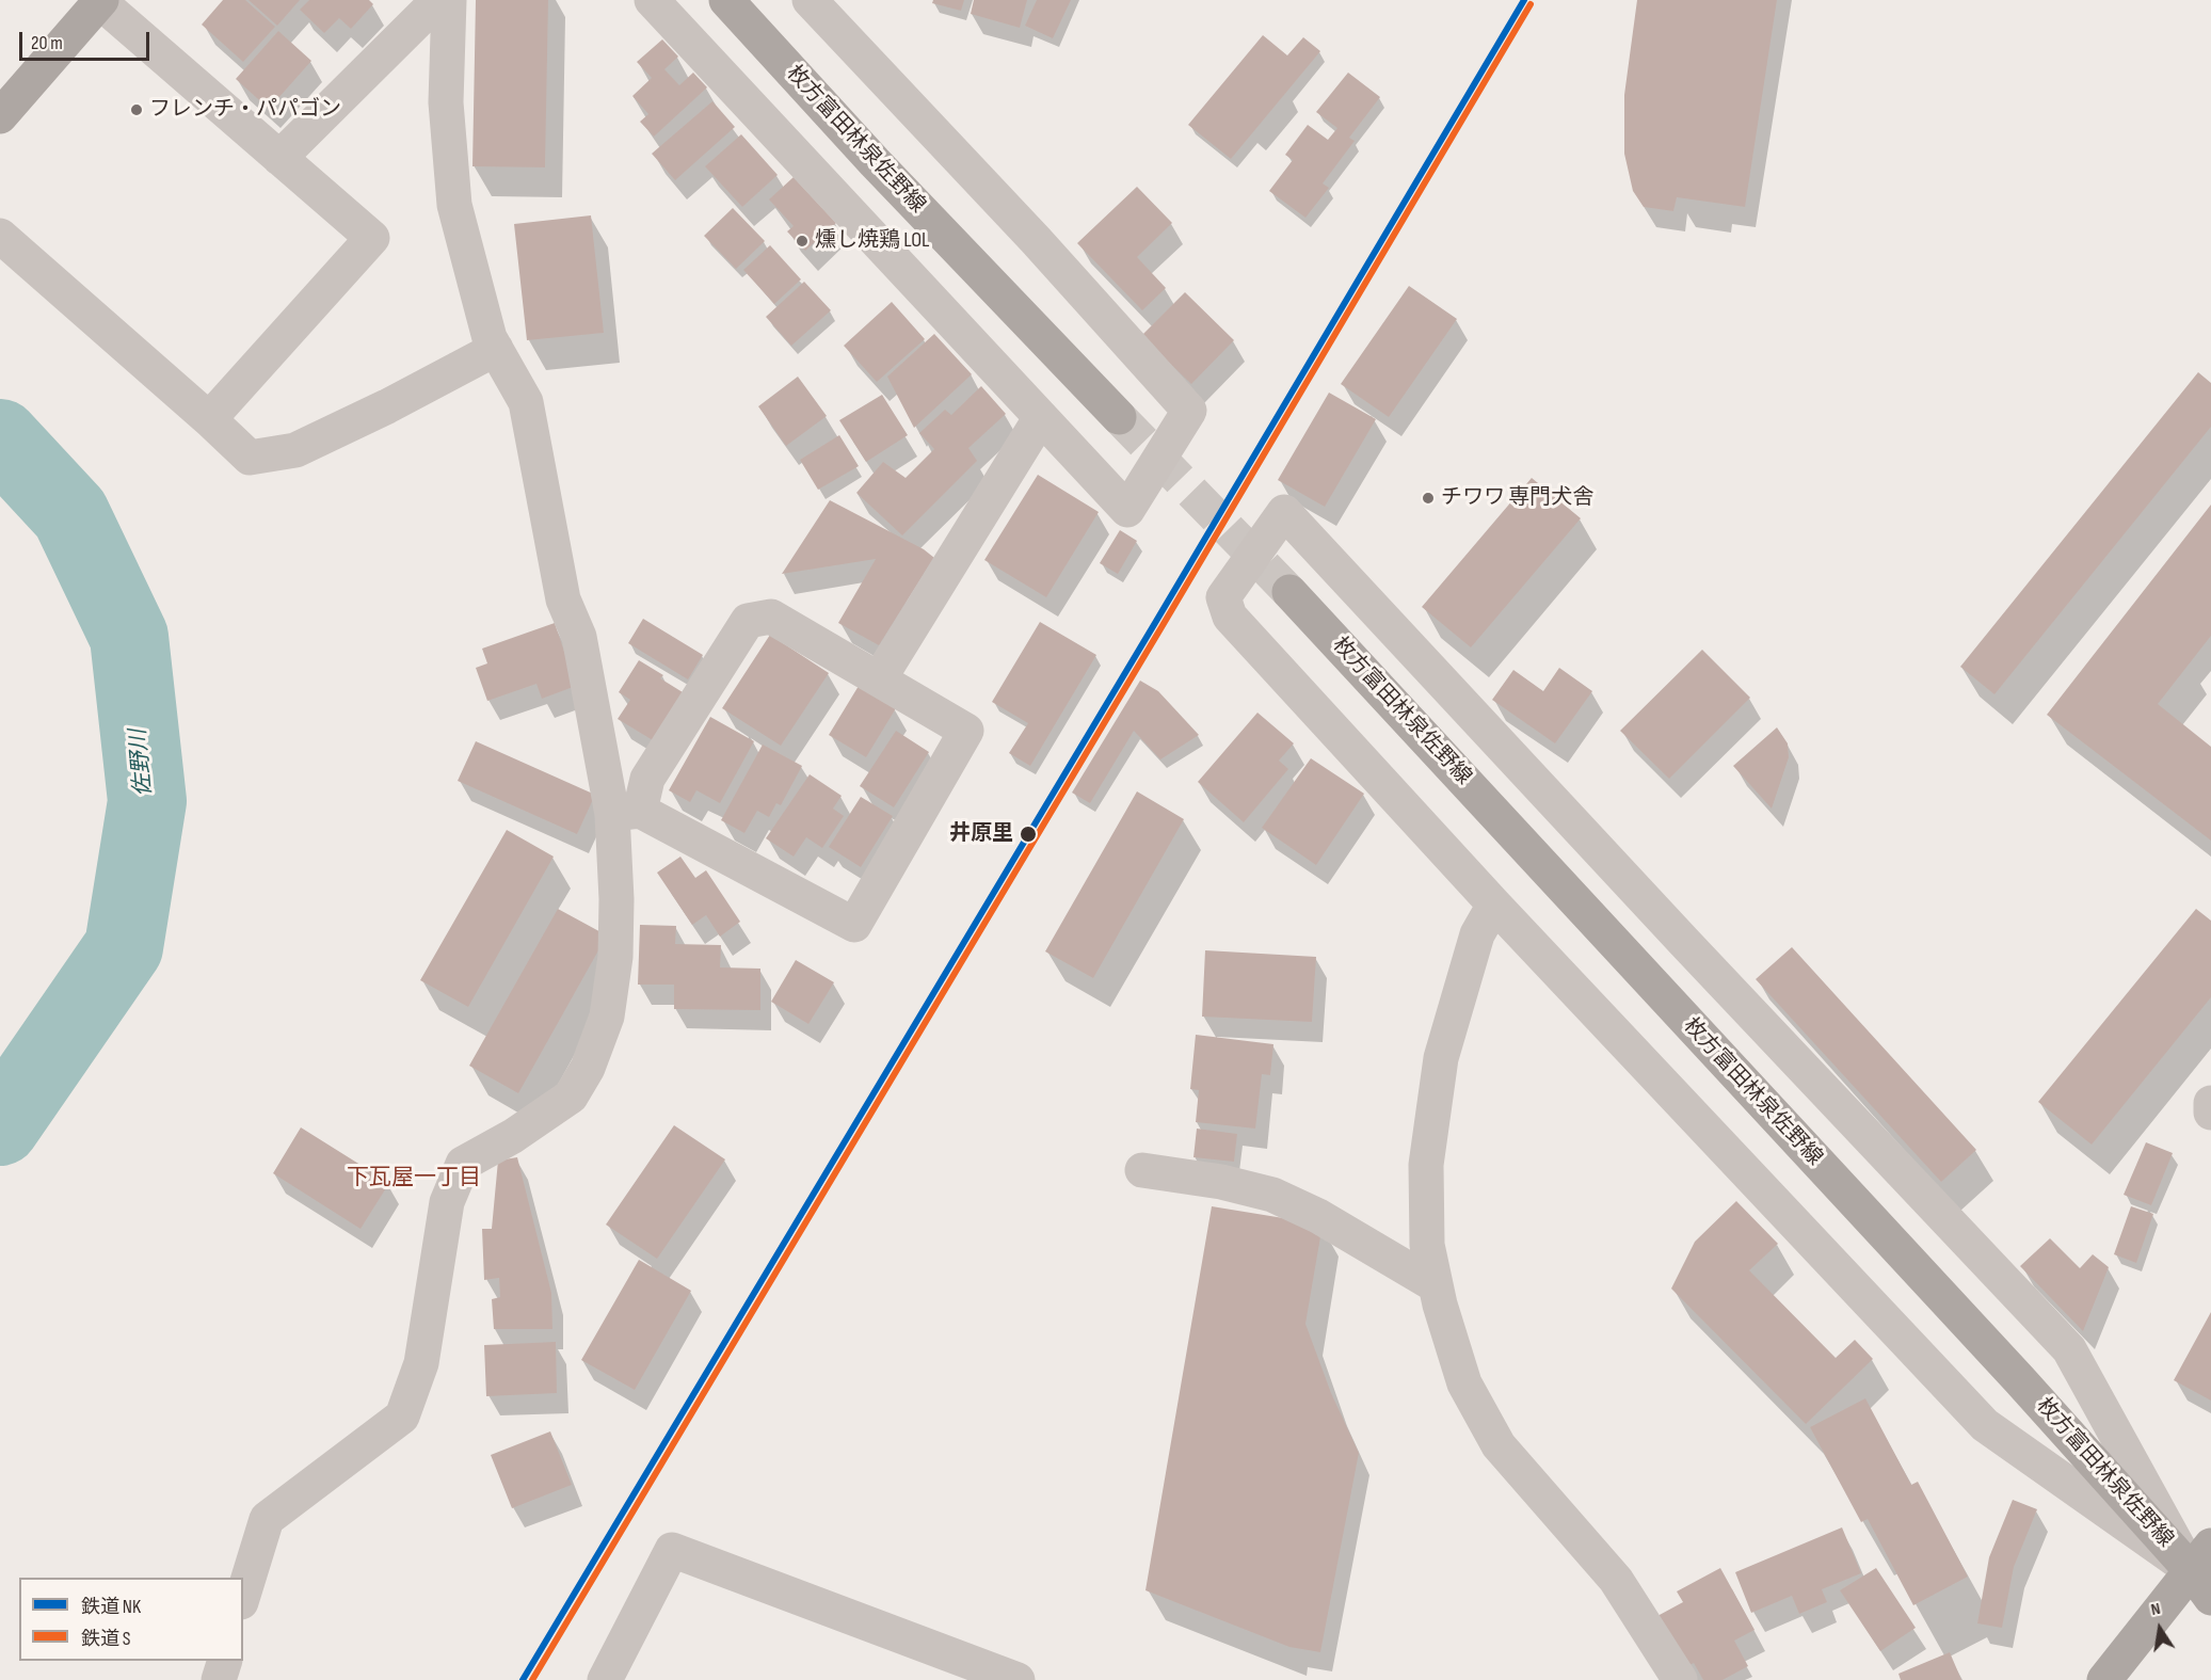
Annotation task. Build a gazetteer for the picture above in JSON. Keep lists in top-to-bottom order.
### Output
{
  "streets": {
    "main road": ["枚方富田林泉佐野線"]
  },
  "districts": ["下瓦屋一丁目"],
  "water": ["佐野川"],
  "places": [
    "フレンチ・パパゴン",
    "燻し焼鶏 LOL",
    "チワワ 専門犬舎",
    "井原里"
  ],
  "lines": ["rail line NK", "rail line S"],
  "legend": ["鉄道 NK", "鉄道 S"],
  "scale_bar": "20 m",
  "north": "top"
}
